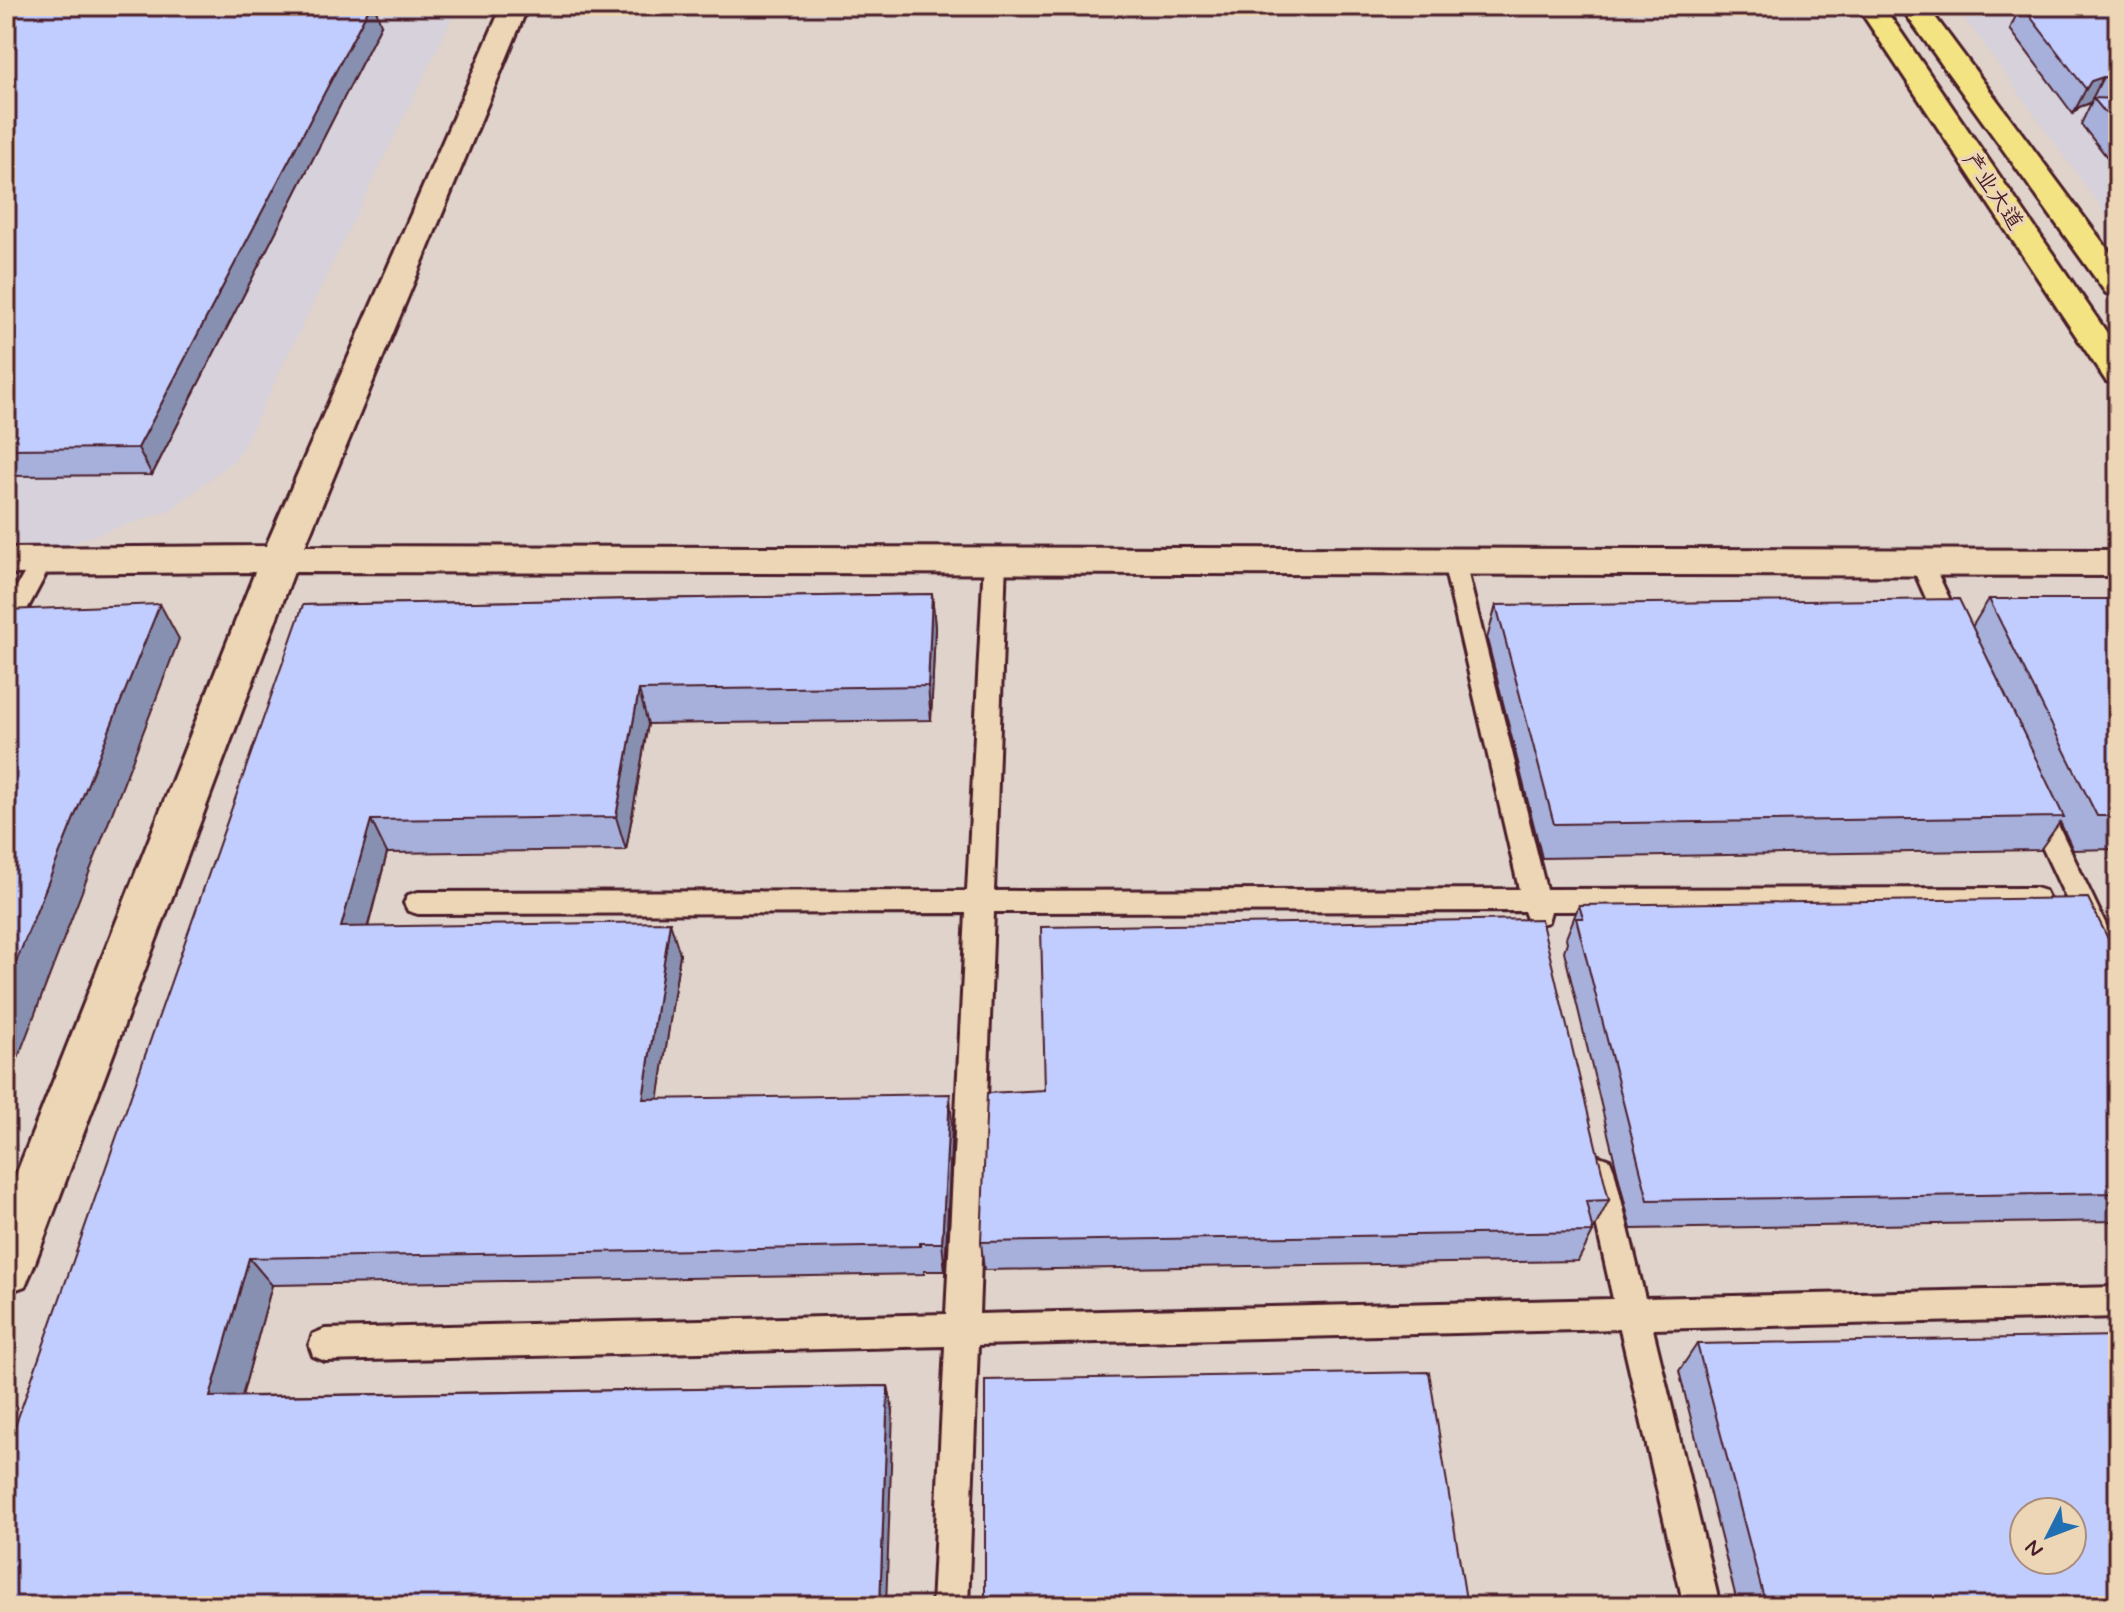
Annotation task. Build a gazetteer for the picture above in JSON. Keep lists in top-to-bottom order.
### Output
{
  "streets": {
    "main road": ["产业大道"]
  },
  "north": "bottom left"
}
